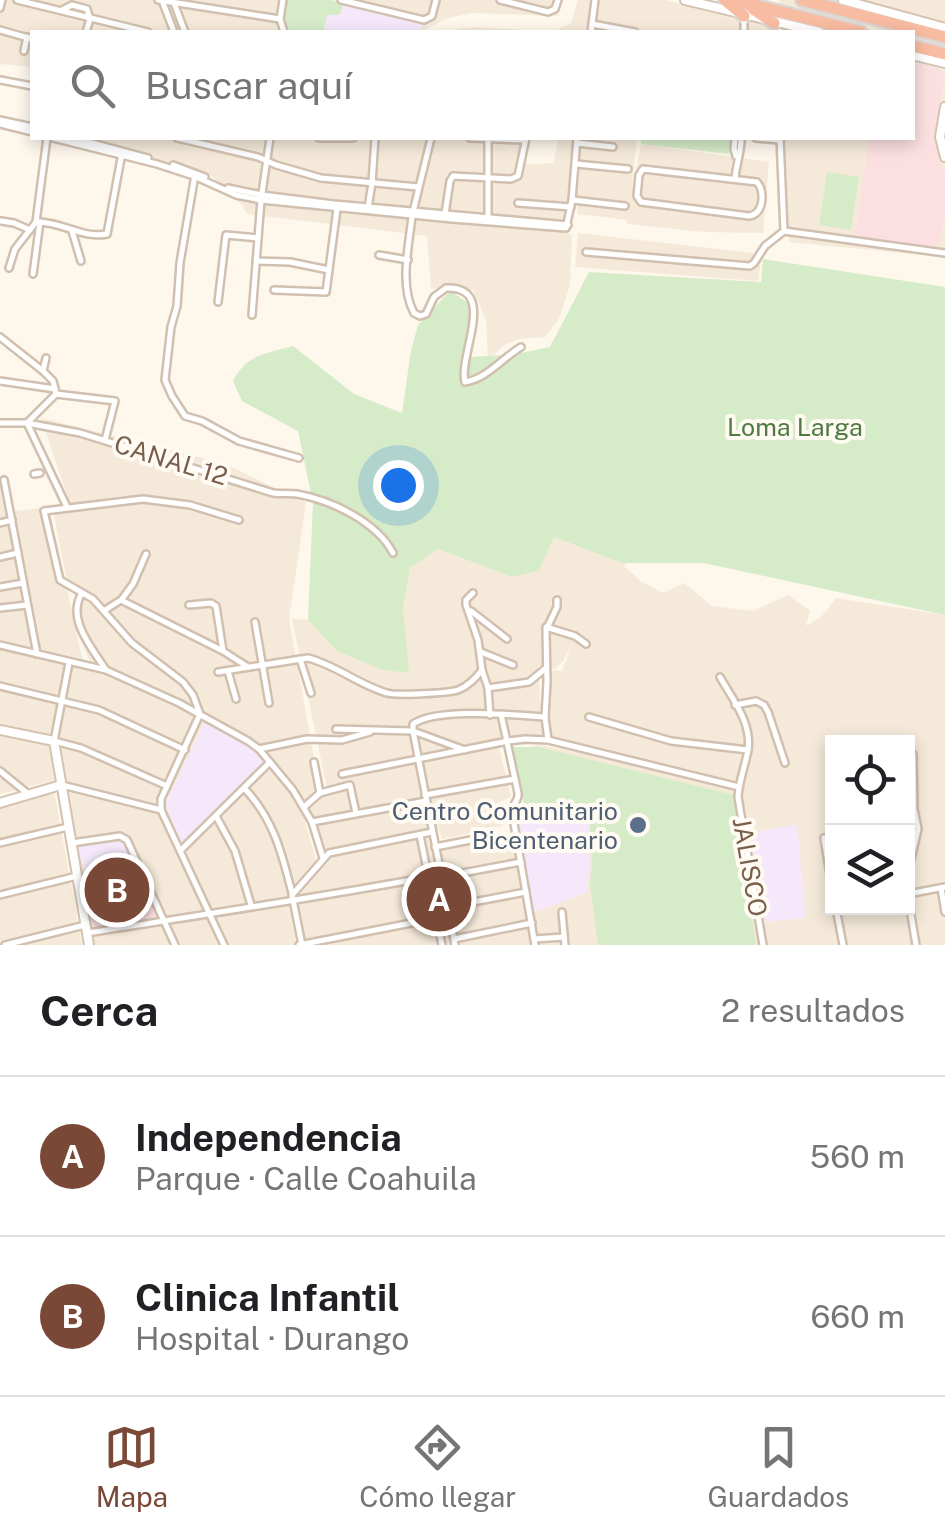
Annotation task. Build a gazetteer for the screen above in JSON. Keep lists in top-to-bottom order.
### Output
{
  "streets": {
    "street": ["CANAL 12", "JALISCO"]
  },
  "parks": ["Loma Larga"],
  "places": ["Centro Comunitario Bicentenario"],
  "page": {
    "search": "Buscar aquí",
    "pins": ["B", "A"],
    "heading": ["Cerca", "2 resultados"],
    "list": [
      {
        "mark": "A",
        "name": "Independencia",
        "note": "Parque · Calle Coahuila",
        "value": "560 m"
      },
      {
        "mark": "B",
        "name": "Clinica Infantil",
        "note": "Hospital · Durango",
        "value": "660 m"
      }
    ],
    "nav": ["Mapa", "Cómo llegar", "Guardados"]
  }
}
